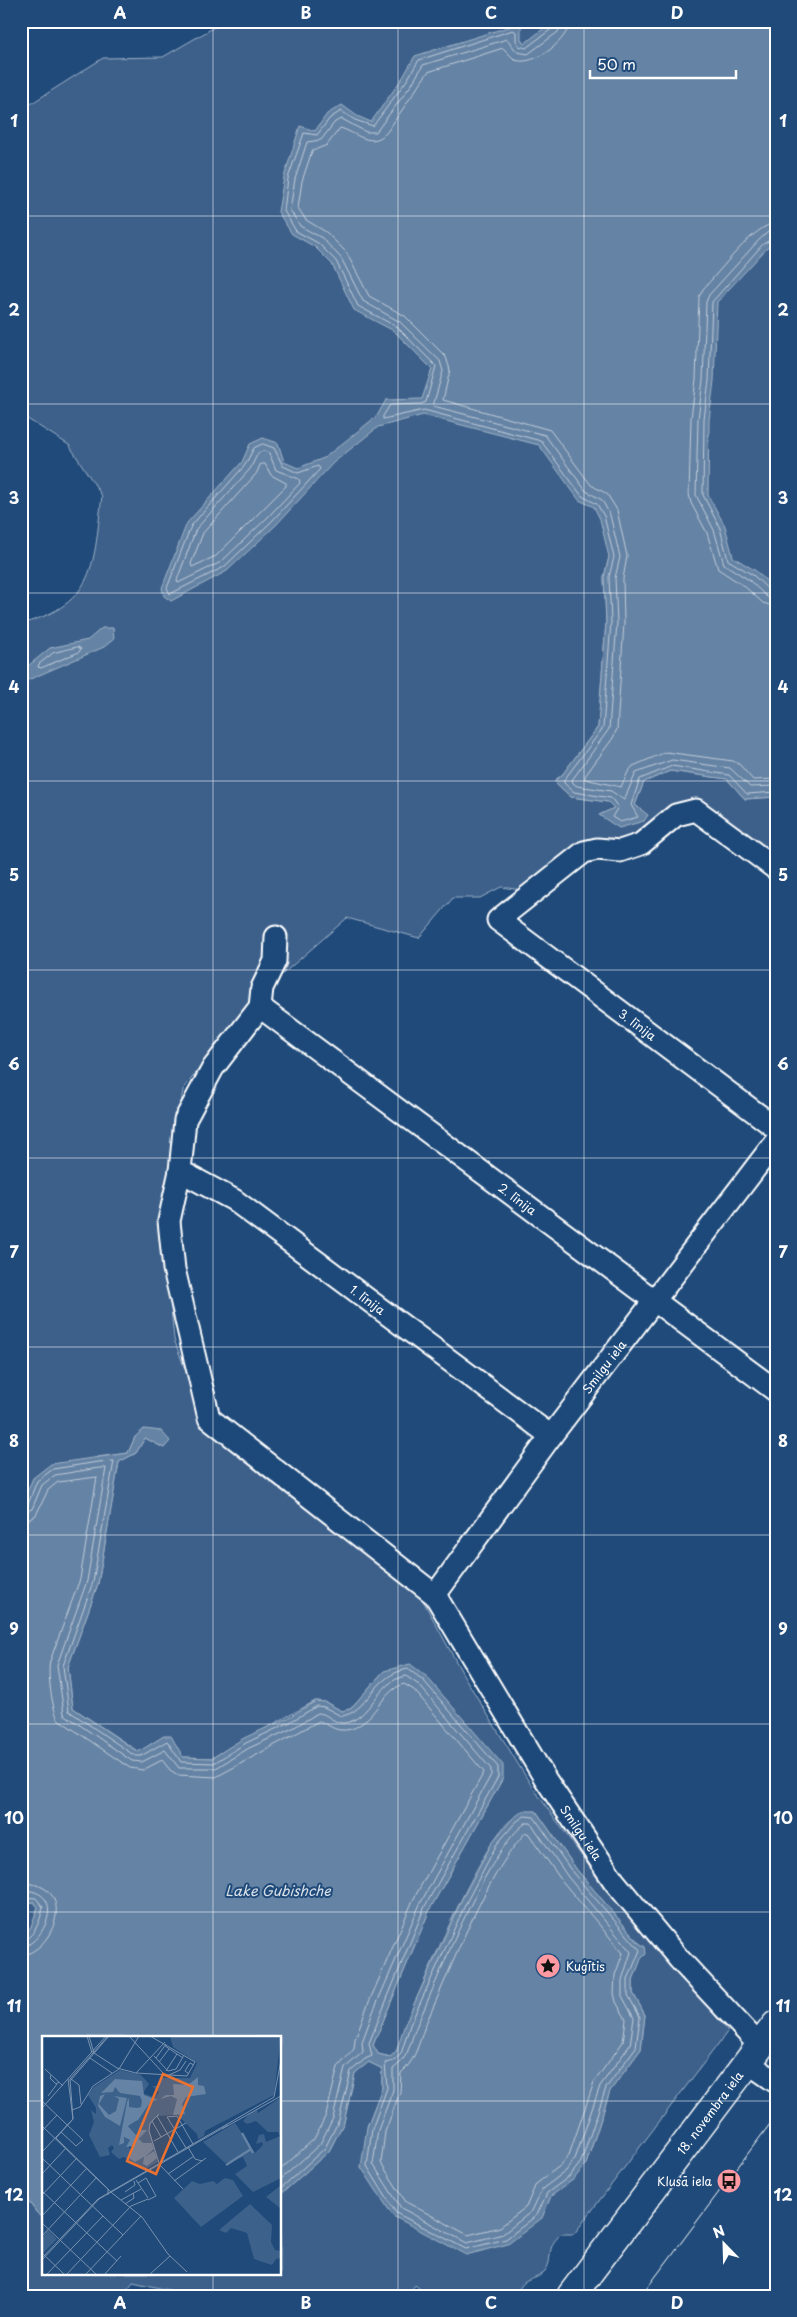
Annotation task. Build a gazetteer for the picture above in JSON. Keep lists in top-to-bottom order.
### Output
{
  "streets": {
    "main road": ["18. novembra iela"],
    "street": [
      "3. līnija",
      "2. līnija",
      "1. līnija",
      "Smilgu iela"
    ]
  },
  "crossings": [
    ["2. līnija", "Smilgu iela"],
    ["1. līnija", "Smilgu iela"],
    ["Smilgu iela", "18. novembra iela"]
  ],
  "water": ["Lake Gubishche"],
  "places": {
    "place": ["Kuģītis"],
    "bus stop": ["Klusā iela"]
  },
  "scale_bar": "50 m",
  "north": "top left",
  "grid": {
    "columns": [
      "A",
      "B",
      "C",
      "D"
    ],
    "rows": [
      "1",
      "2",
      "3",
      "4",
      "5",
      "6",
      "7",
      "8",
      "9",
      "10",
      "11",
      "12"
    ]
  }
}
